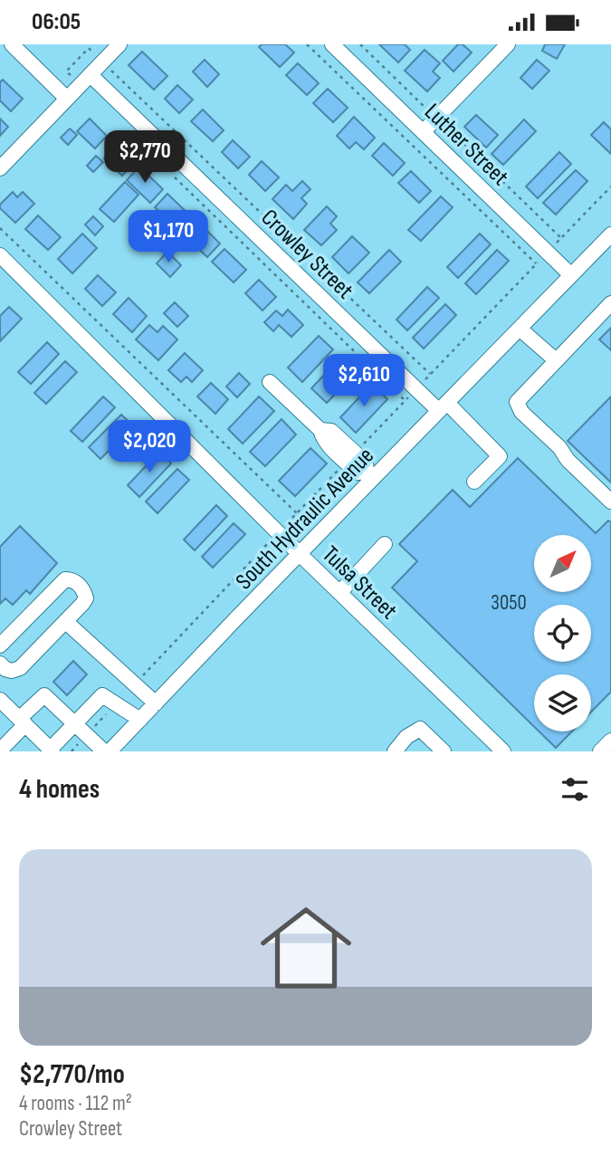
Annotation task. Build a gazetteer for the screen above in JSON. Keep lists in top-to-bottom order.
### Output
{
  "streets": {
    "street": [
      "Luther Street",
      "Crowley Street",
      "South Hydraulic Avenue",
      "Tulsa Street"
    ]
  },
  "crossings": [
    ["Luther Street", "South Hydraulic Avenue"],
    ["Crowley Street", "South Hydraulic Avenue"],
    ["South Hydraulic Avenue", "Tulsa Street"]
  ],
  "house_numbers": ["3050"],
  "north": "top right",
  "page": {
    "status": "06:05",
    "price": [
      "$2,770",
      "$1,170",
      "$2,610",
      "$2,020"
    ],
    "heading": "4 homes",
    "list": [
      {
        "name": "$2,770/mo",
        "note": "4 rooms · 112 m² · Crowley Street"
      }
    ]
  }
}
